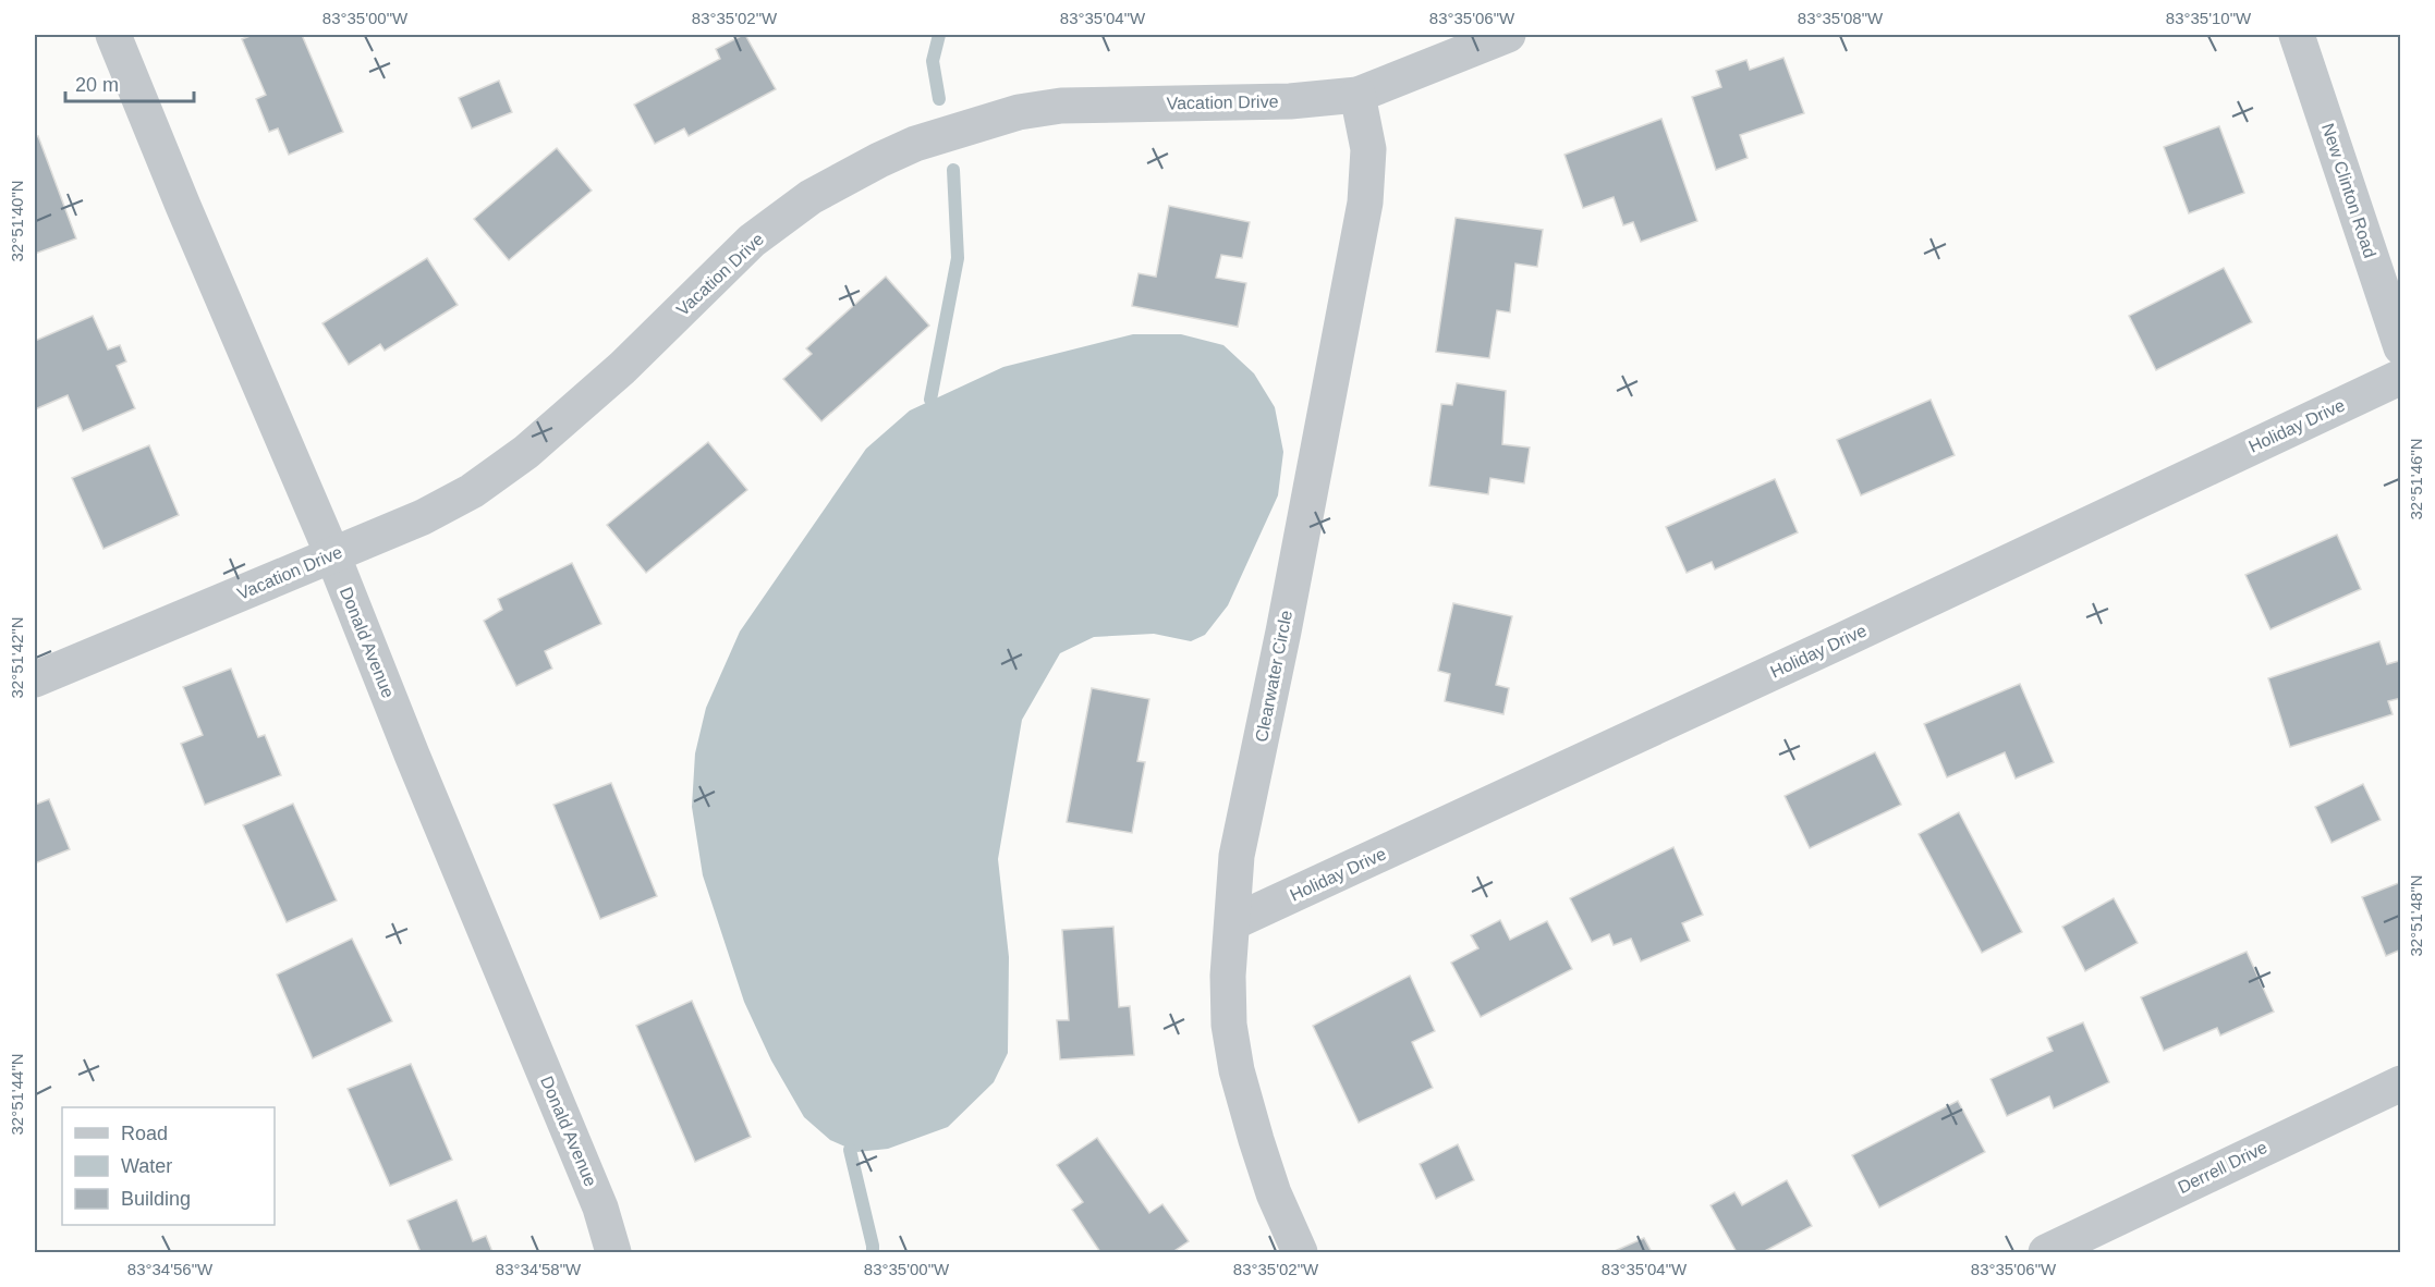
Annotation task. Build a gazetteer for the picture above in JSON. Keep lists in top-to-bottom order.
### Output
{
  "streets": {
    "street": [
      "Vacation Drive",
      "New Clinton Road",
      "Holiday Drive",
      "Donald Avenue",
      "Clearwater Circle",
      "Derrell Drive"
    ]
  },
  "crossings": [
    ["Vacation Drive", "Donald Avenue"],
    ["Vacation Drive", "Clearwater Circle"],
    ["Holiday Drive", "Clearwater Circle"]
  ],
  "legend": ["Road", "Water", "Building"],
  "scale_bar": "20 m",
  "coordinates": [
    "83°35'00\"W",
    "83°35'02\"W",
    "83°35'04\"W",
    "83°35'06\"W",
    "83°35'08\"W",
    "83°35'10\"W",
    "32°51'40\"N",
    "32°51'46\"N",
    "32°51'42\"N",
    "32°51'48\"N",
    "32°51'44\"N",
    "83°34'56\"W",
    "83°34'58\"W"
  ]
}
